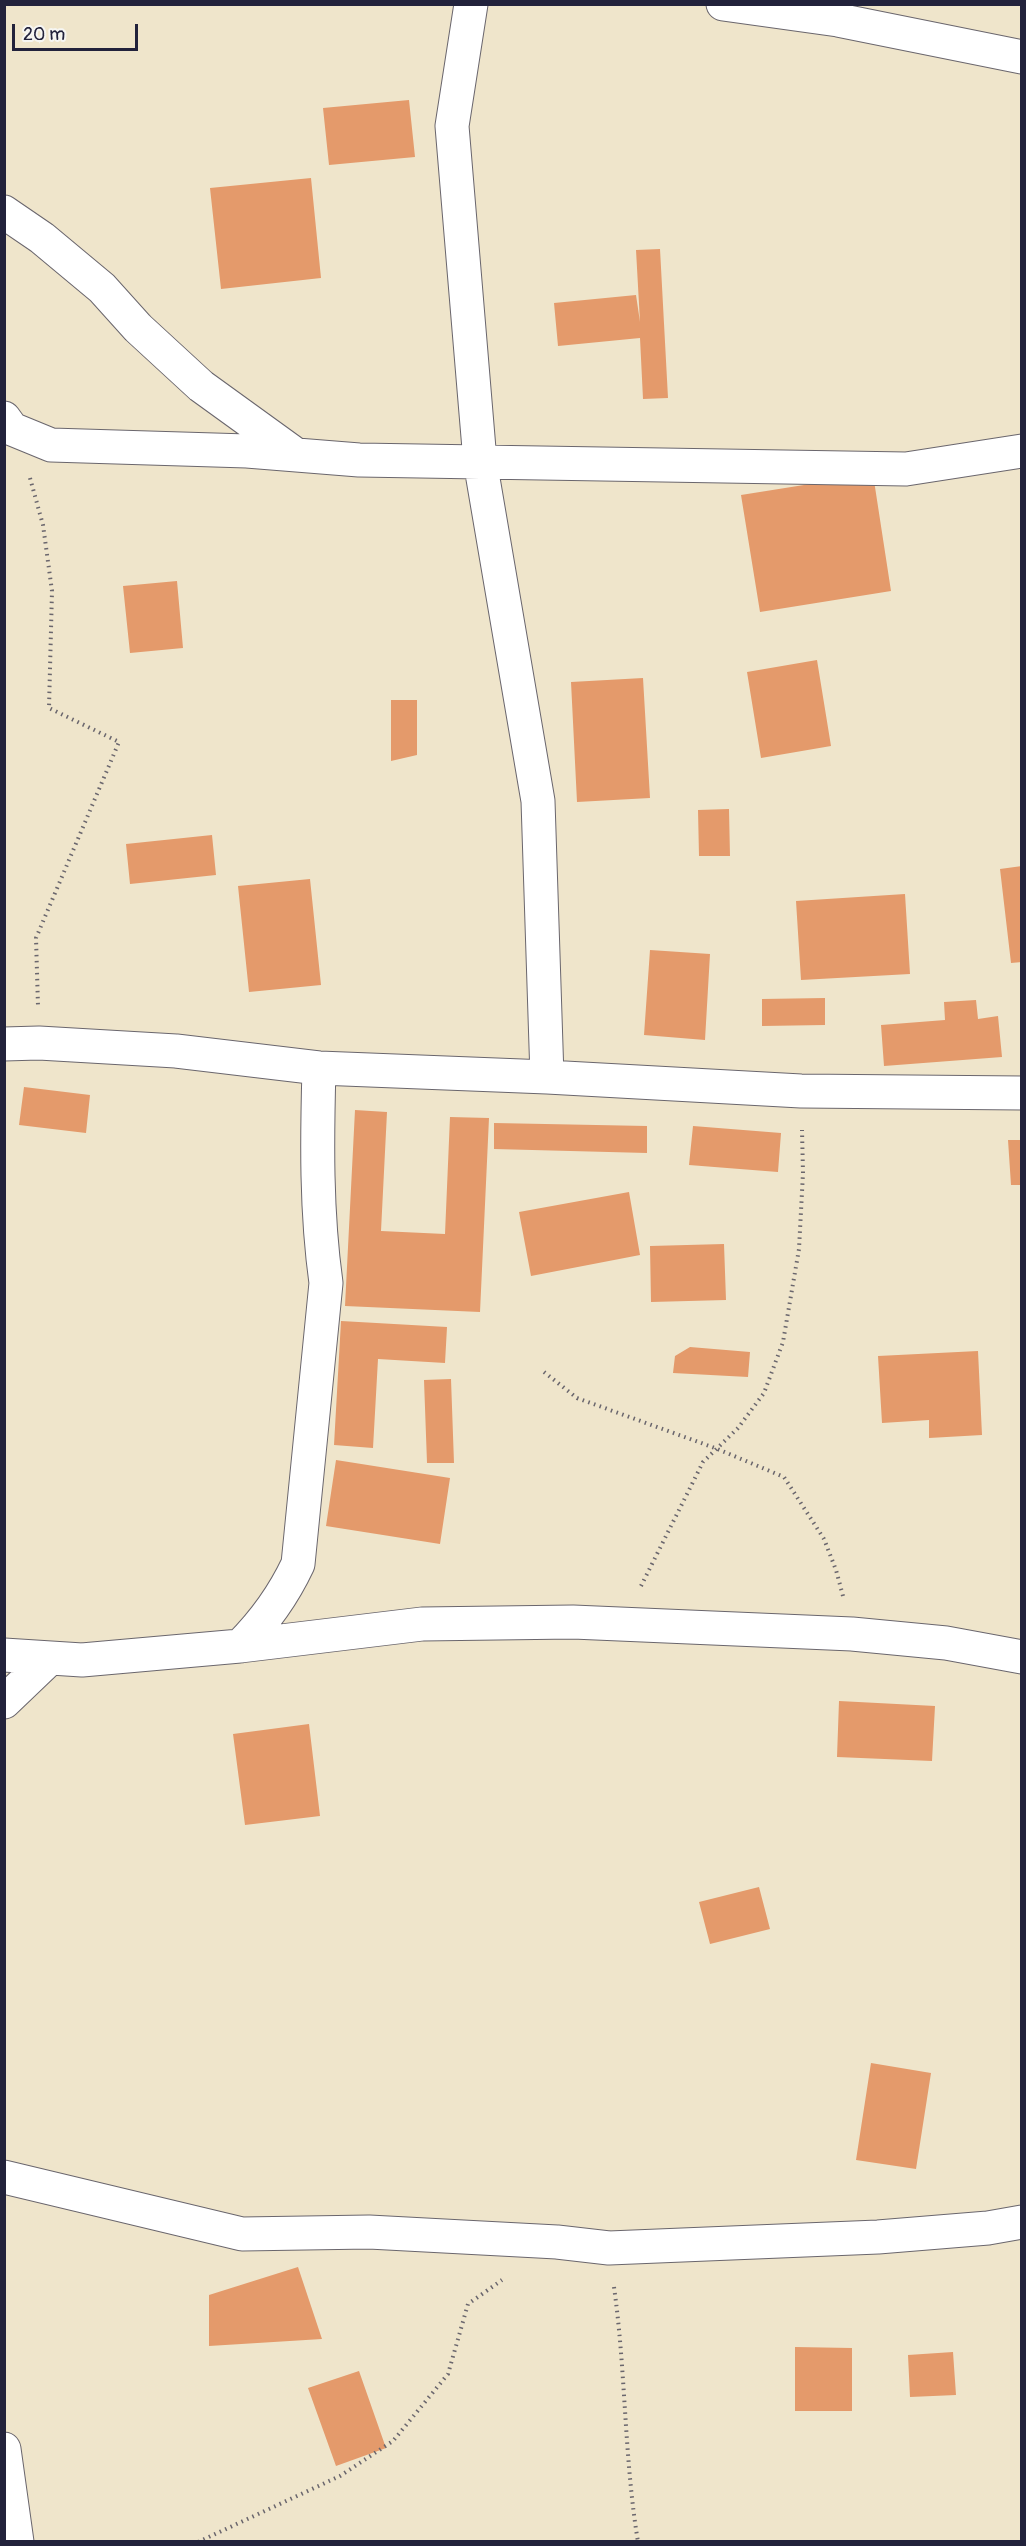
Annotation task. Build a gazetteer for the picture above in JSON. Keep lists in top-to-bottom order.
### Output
{
  "scale_bar": "20 m"
}
